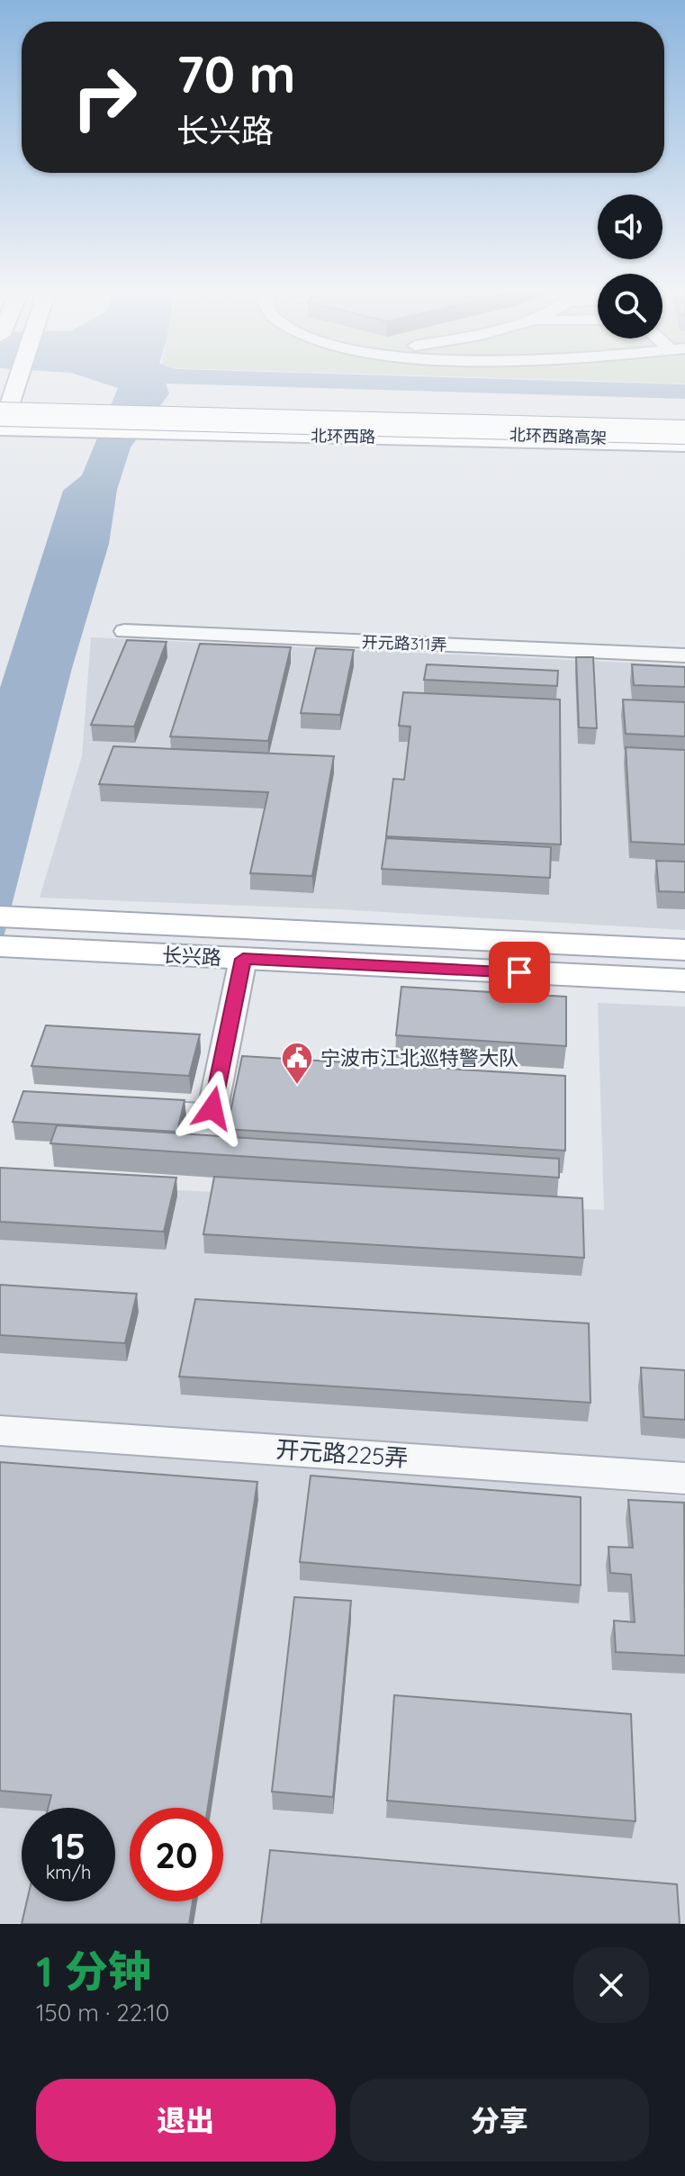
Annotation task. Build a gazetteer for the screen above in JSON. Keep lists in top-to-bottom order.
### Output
{
  "streets": {
    "highway": ["北环西路高架"],
    "main road": ["北环西路", "长兴路"],
    "street": ["开元路311弄", "开元路225弄"]
  },
  "crossings": [
    ["北环西路", "北环西路高架"]
  ],
  "places": {
    "public building": ["宁波市江北巡特警大队"]
  },
  "page": {
    "turn": ["70 m", "长兴路"],
    "speed": "15 km/h",
    "limit": "20",
    "heading": ["1 分钟", "150 m · 22:10"],
    "buttons": ["退出", "分享"]
  }
}
